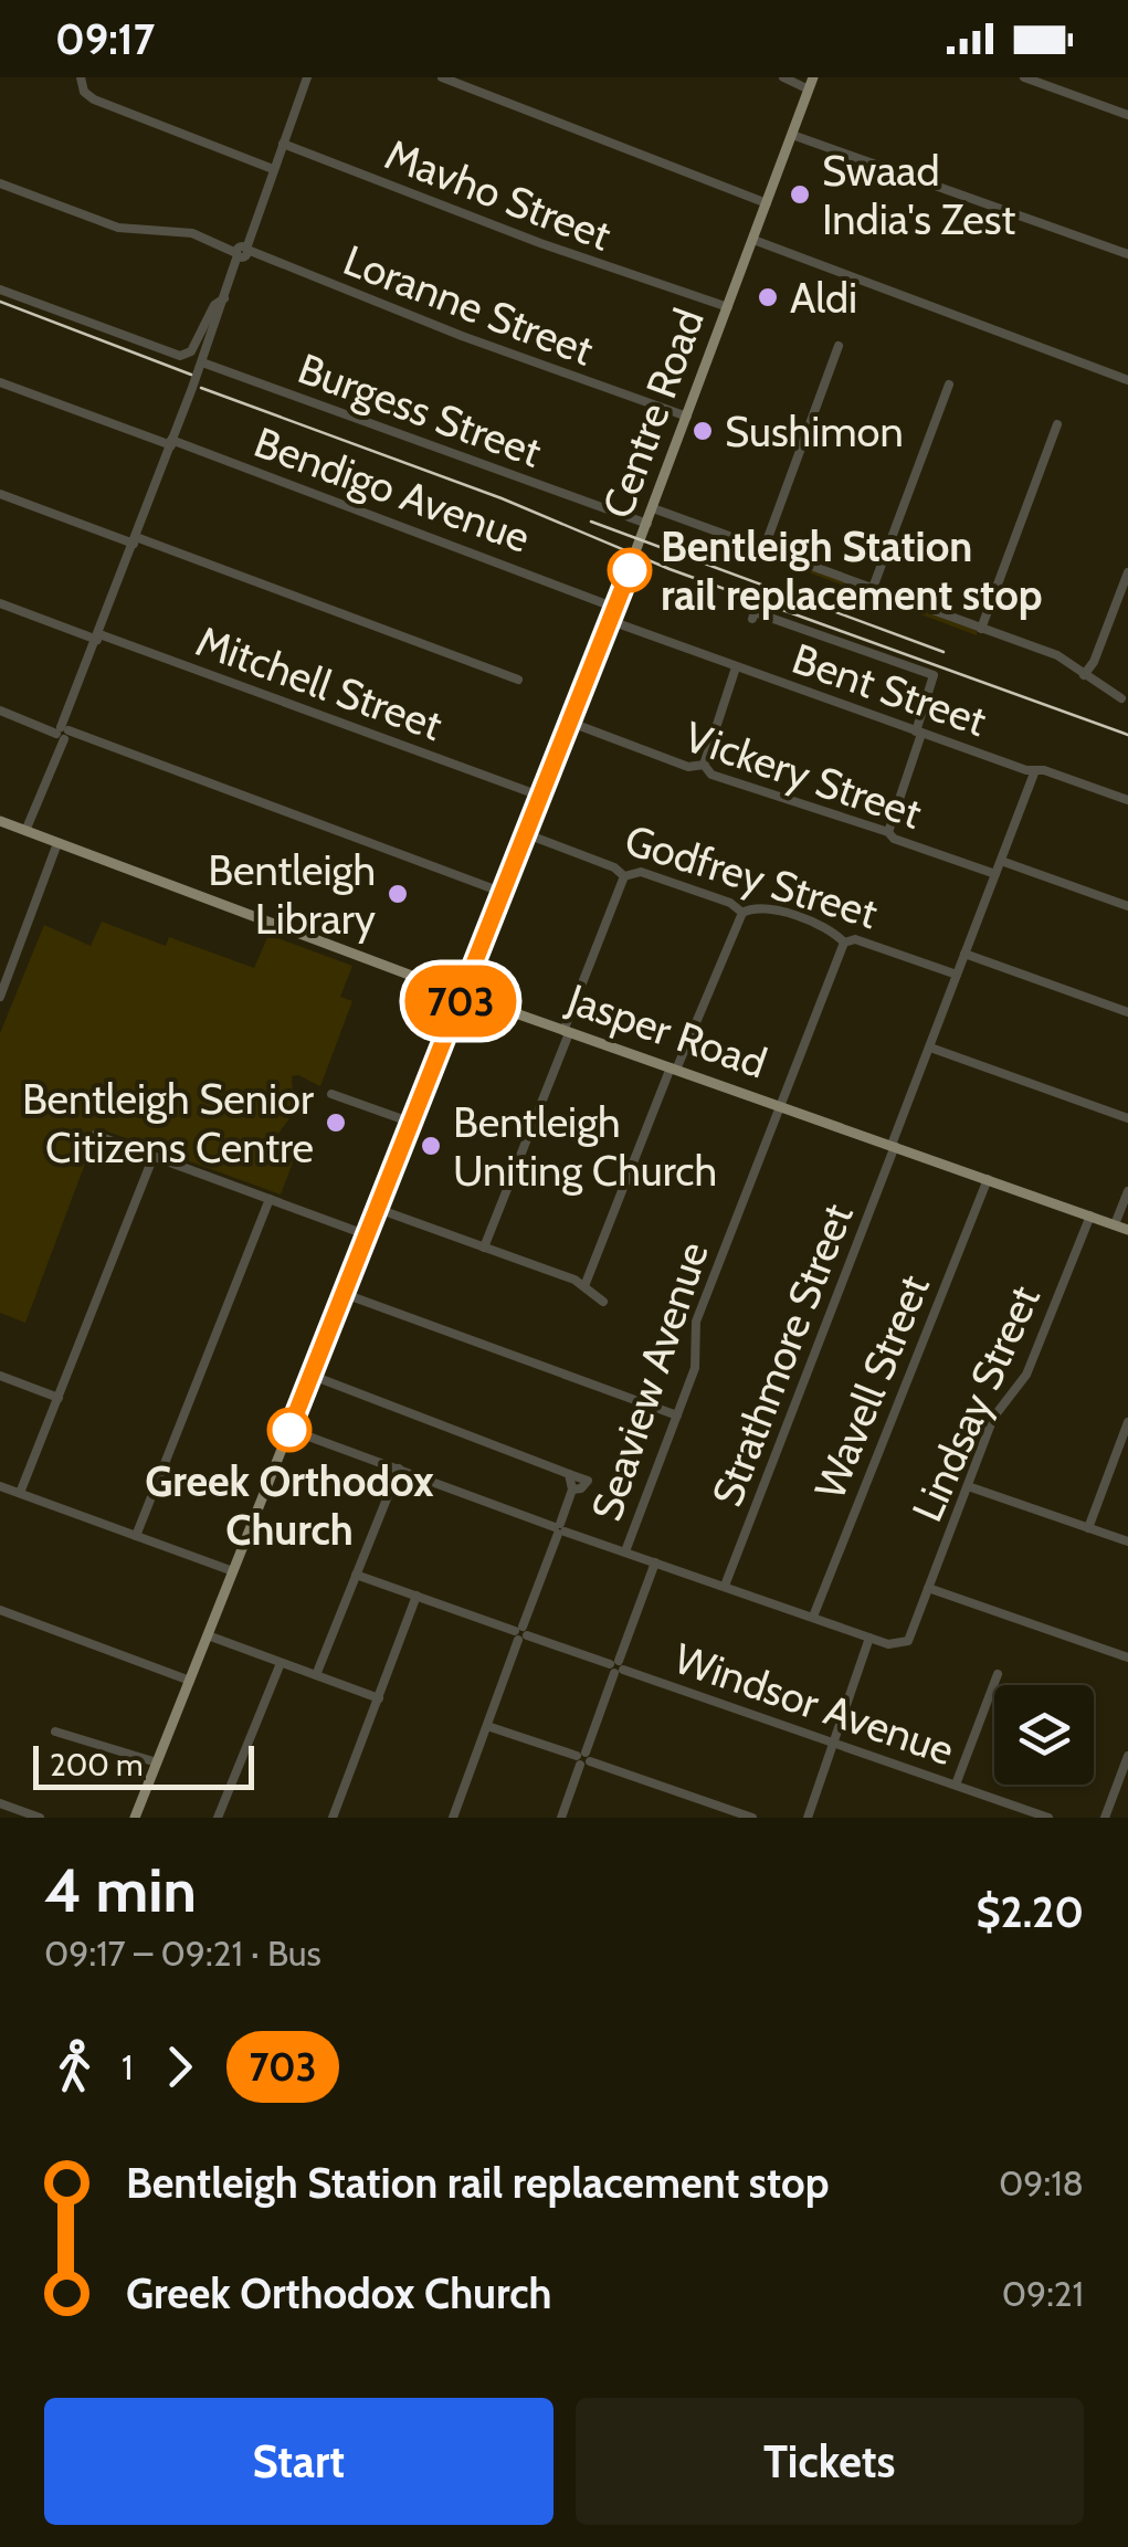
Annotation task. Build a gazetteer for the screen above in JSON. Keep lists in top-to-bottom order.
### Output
{
  "streets": {
    "main road": ["Centre Road", "Jasper Road"],
    "street": [
      "Mavho Street",
      "Loranne Street",
      "Burgess Street",
      "Bendigo Avenue",
      "Mitchell Street",
      "Bent Street",
      "Vickery Street",
      "Godfrey Street",
      "Strathmore Street",
      "Seaview Avenue",
      "Wavell Street",
      "Lindsay Street",
      "Windsor Avenue"
    ]
  },
  "crossings": [
    ["Mavho Street", "Centre Road"],
    ["Loranne Street", "Centre Road"],
    ["Burgess Street", "Centre Road"],
    ["Centre Road", "Bendigo Avenue"],
    ["Centre Road", "Mitchell Street"],
    ["Centre Road", "Bent Street"],
    ["Centre Road", "Vickery Street"],
    ["Centre Road", "Godfrey Street"],
    ["Centre Road", "Jasper Road"],
    ["Bent Street", "Strathmore Street"],
    ["Vickery Street", "Strathmore Street"],
    ["Godfrey Street", "Strathmore Street"],
    ["Godfrey Street", "Seaview Avenue"],
    ["Jasper Road", "Strathmore Street"],
    ["Jasper Road", "Seaview Avenue"],
    ["Jasper Road", "Wavell Street"],
    ["Jasper Road", "Lindsay Street"]
  ],
  "places": [
    "Swaad India's Zest",
    "Aldi",
    "Sushimon",
    "Bentleigh Station rail replacement stop",
    "Bentleigh Library",
    "Bentleigh Senior Citizens Centre",
    "Bentleigh Uniting Church",
    "Greek Orthodox Church"
  ],
  "lines": ["bus line 703"],
  "scale_bar": "200 m",
  "page": {
    "status": "09:17",
    "on_map": "703",
    "scale": "200 m",
    "heading": ["4 min", "09:17 – 09:21 · Bus", "$2.20"],
    "legs": ["1", "703"],
    "list": [
      {
        "name": "Bentleigh Station rail replacement stop",
        "value": "09:18"
      },
      {
        "name": "Greek Orthodox Church",
        "value": "09:21"
      }
    ],
    "buttons": ["Start", "Tickets"]
  }
}
